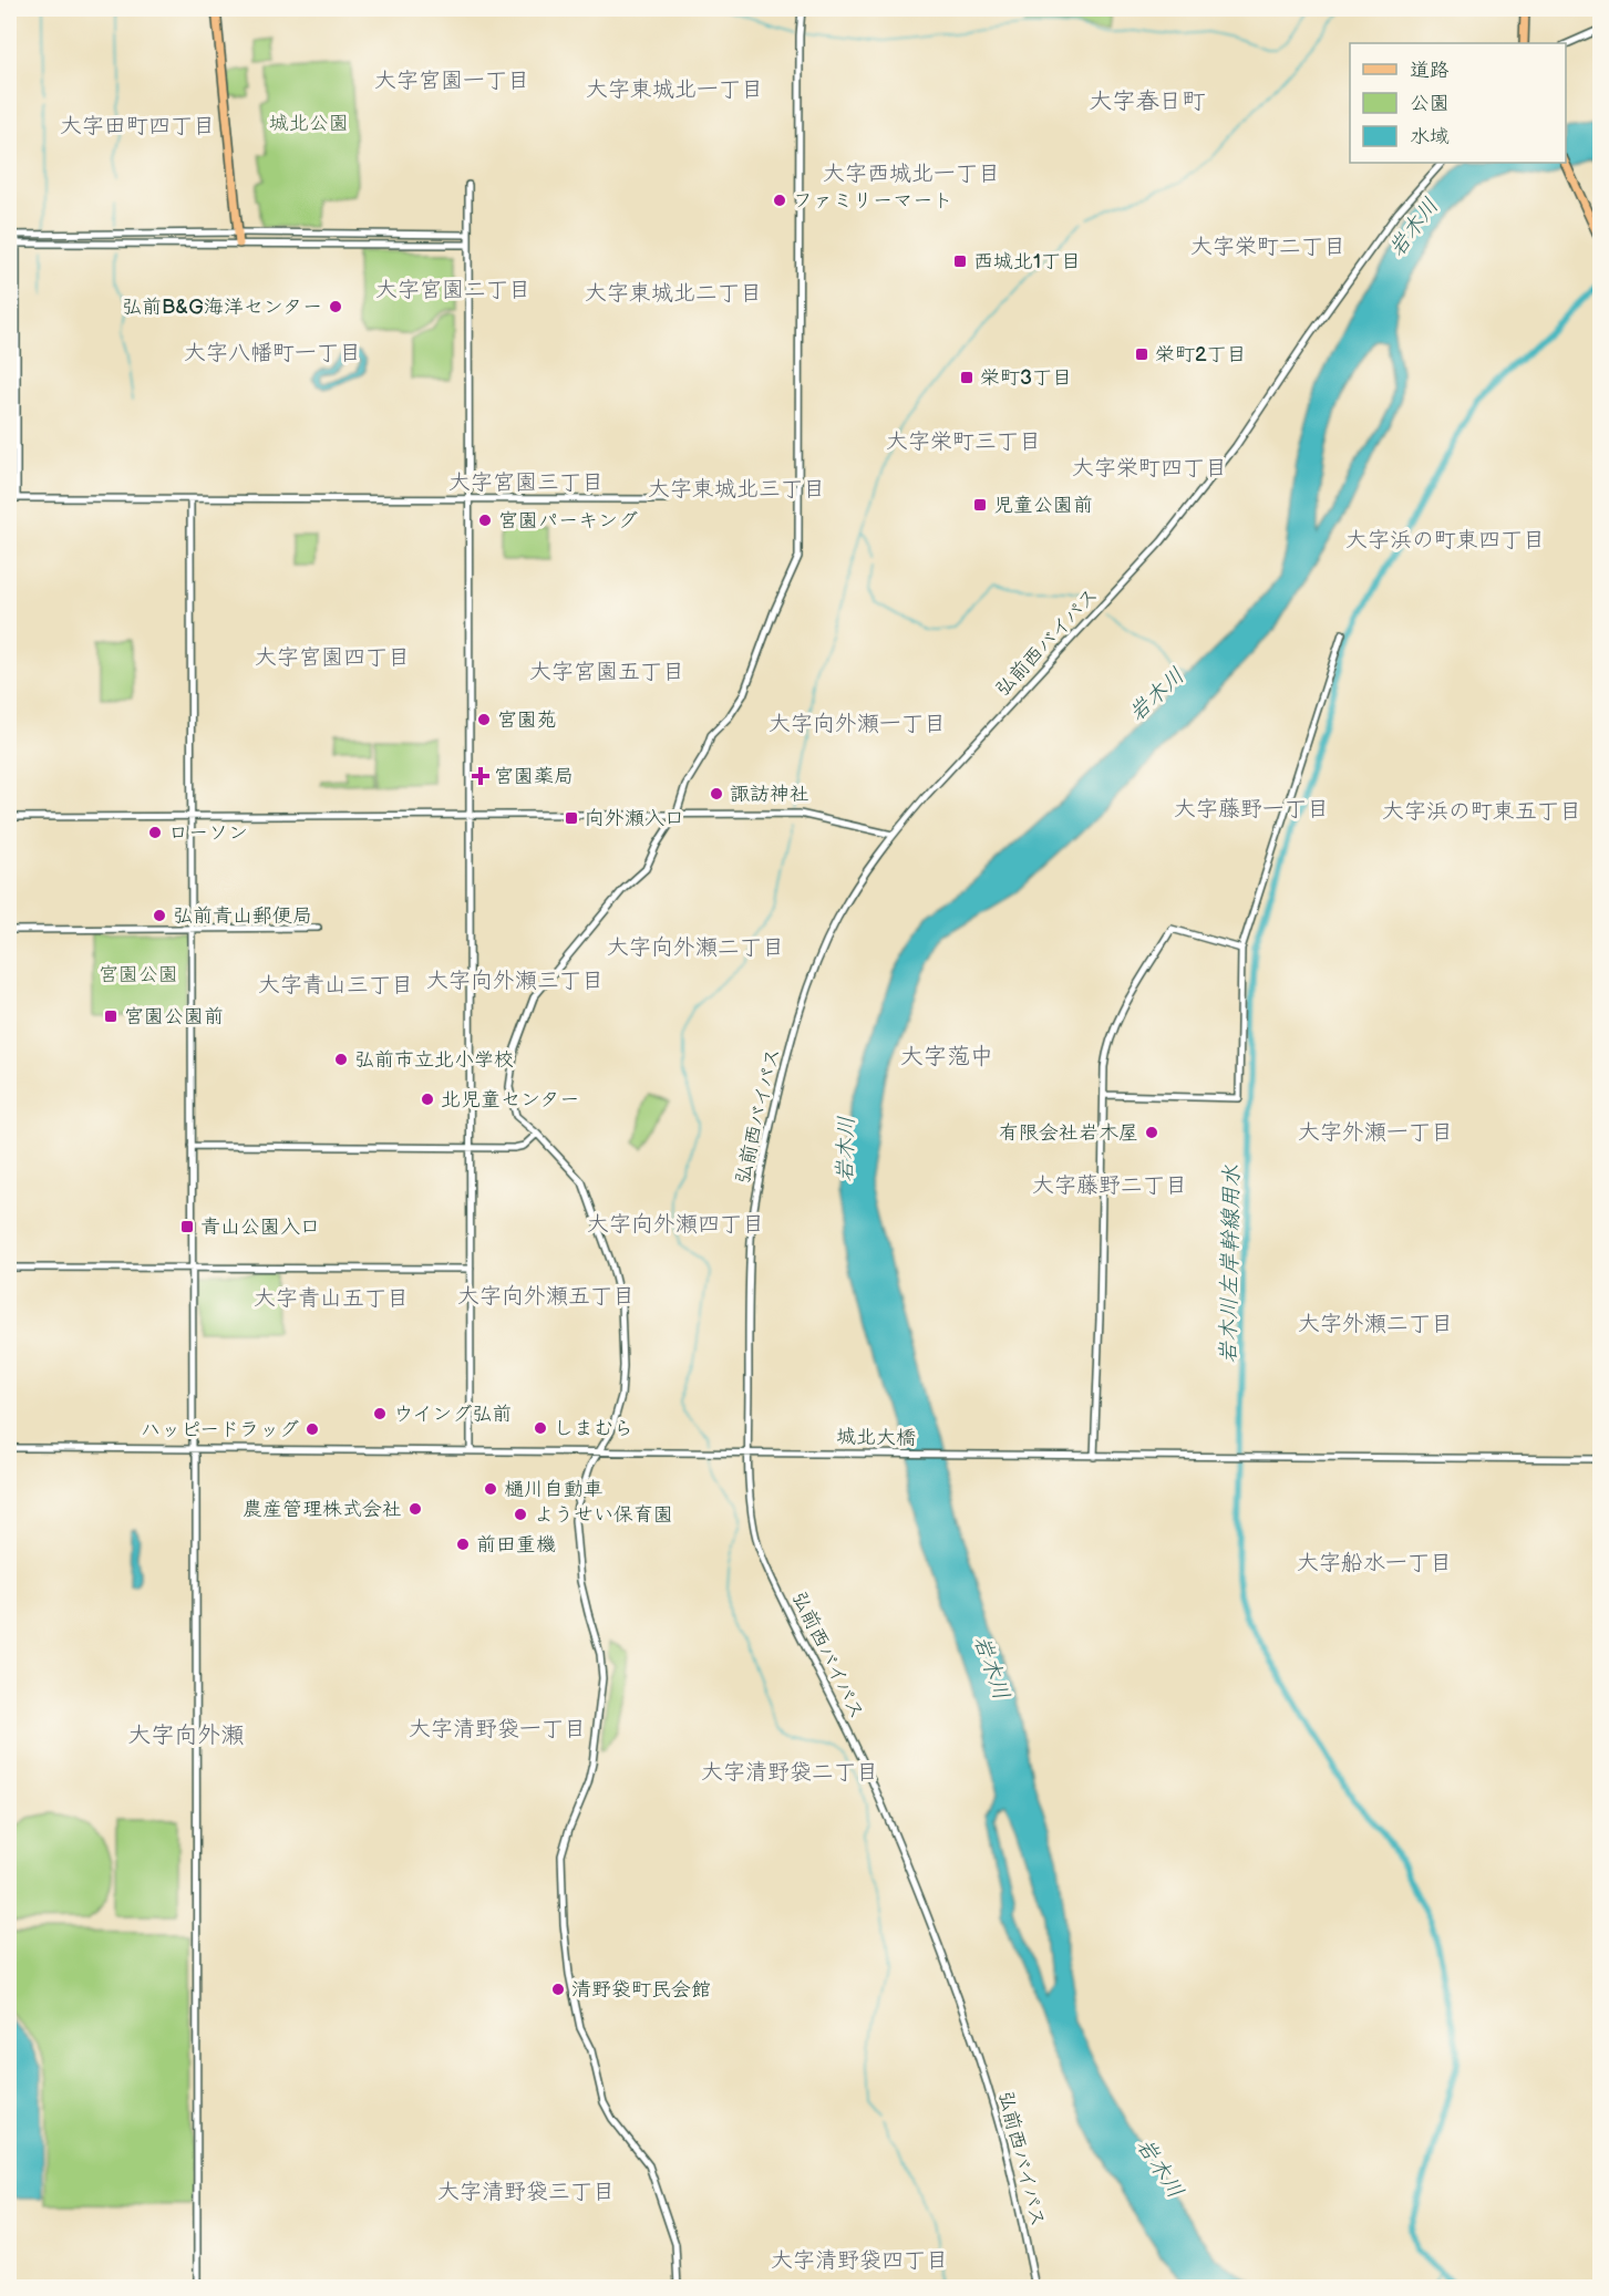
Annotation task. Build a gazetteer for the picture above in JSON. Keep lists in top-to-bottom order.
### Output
{
  "streets": {
    "street": ["弘前西バイパス", "城北大橋"]
  },
  "crossings": [
    ["弘前西バイパス", "城北大橋"]
  ],
  "districts": [
    "大字宮園一丁目",
    "大字東城北一丁目",
    "大字春日町",
    "大字田町四丁目",
    "大字西城北一丁目",
    "大字栄町二丁目",
    "大字宮園二丁目",
    "大字東城北二丁目",
    "大字八幡町一丁目",
    "大字栄町三丁目",
    "大字栄町四丁目",
    "大字宮園三丁目",
    "大字東城北三丁目",
    "大字浜の町東四丁目",
    "大字宮園四丁目",
    "大字宮園五丁目",
    "大字向外瀬一丁目",
    "大字藤野一丁目",
    "大字浜の町東五丁目",
    "大字向外瀬二丁目",
    "大字向外瀬三丁目",
    "大字青山三丁目",
    "大字萢中",
    "大字外瀬一丁目",
    "大字藤野二丁目",
    "大字向外瀬四丁目",
    "大字向外瀬五丁目",
    "大字青山五丁目",
    "大字外瀬二丁目",
    "大字船水一丁目",
    "大字清野袋一丁目",
    "大字向外瀬",
    "大字清野袋二丁目",
    "大字清野袋三丁目",
    "大字清野袋四丁目"
  ],
  "water": ["岩木川", "岩木川左岸幹線用水"],
  "parks": ["城北公園", "宮園公園"],
  "places": {
    "other": [
      "ファミリーマート",
      "弘前B&G海洋センター",
      "宮園パーキング",
      "宮園苑",
      "諏訪神社",
      "ローソン",
      "弘前青山郵便局",
      "弘前市立北小学校",
      "北児童センター",
      "有限会社岩木屋",
      "ウイング弘前",
      "しまむら",
      "ハッピードラッグ",
      "樋川自動車",
      "農産管理株式会社",
      "ようせい保育園",
      "前田重機",
      "清野袋町民会館"
    ],
    "transit": [
      "西城北1丁目",
      "栄町2丁目",
      "栄町3丁目",
      "児童公園前",
      "向外瀬入口",
      "宮園公園前",
      "青山公園入口"
    ],
    "health": ["宮園薬局"]
  },
  "legend": ["道路", "公園", "水域"]
}
